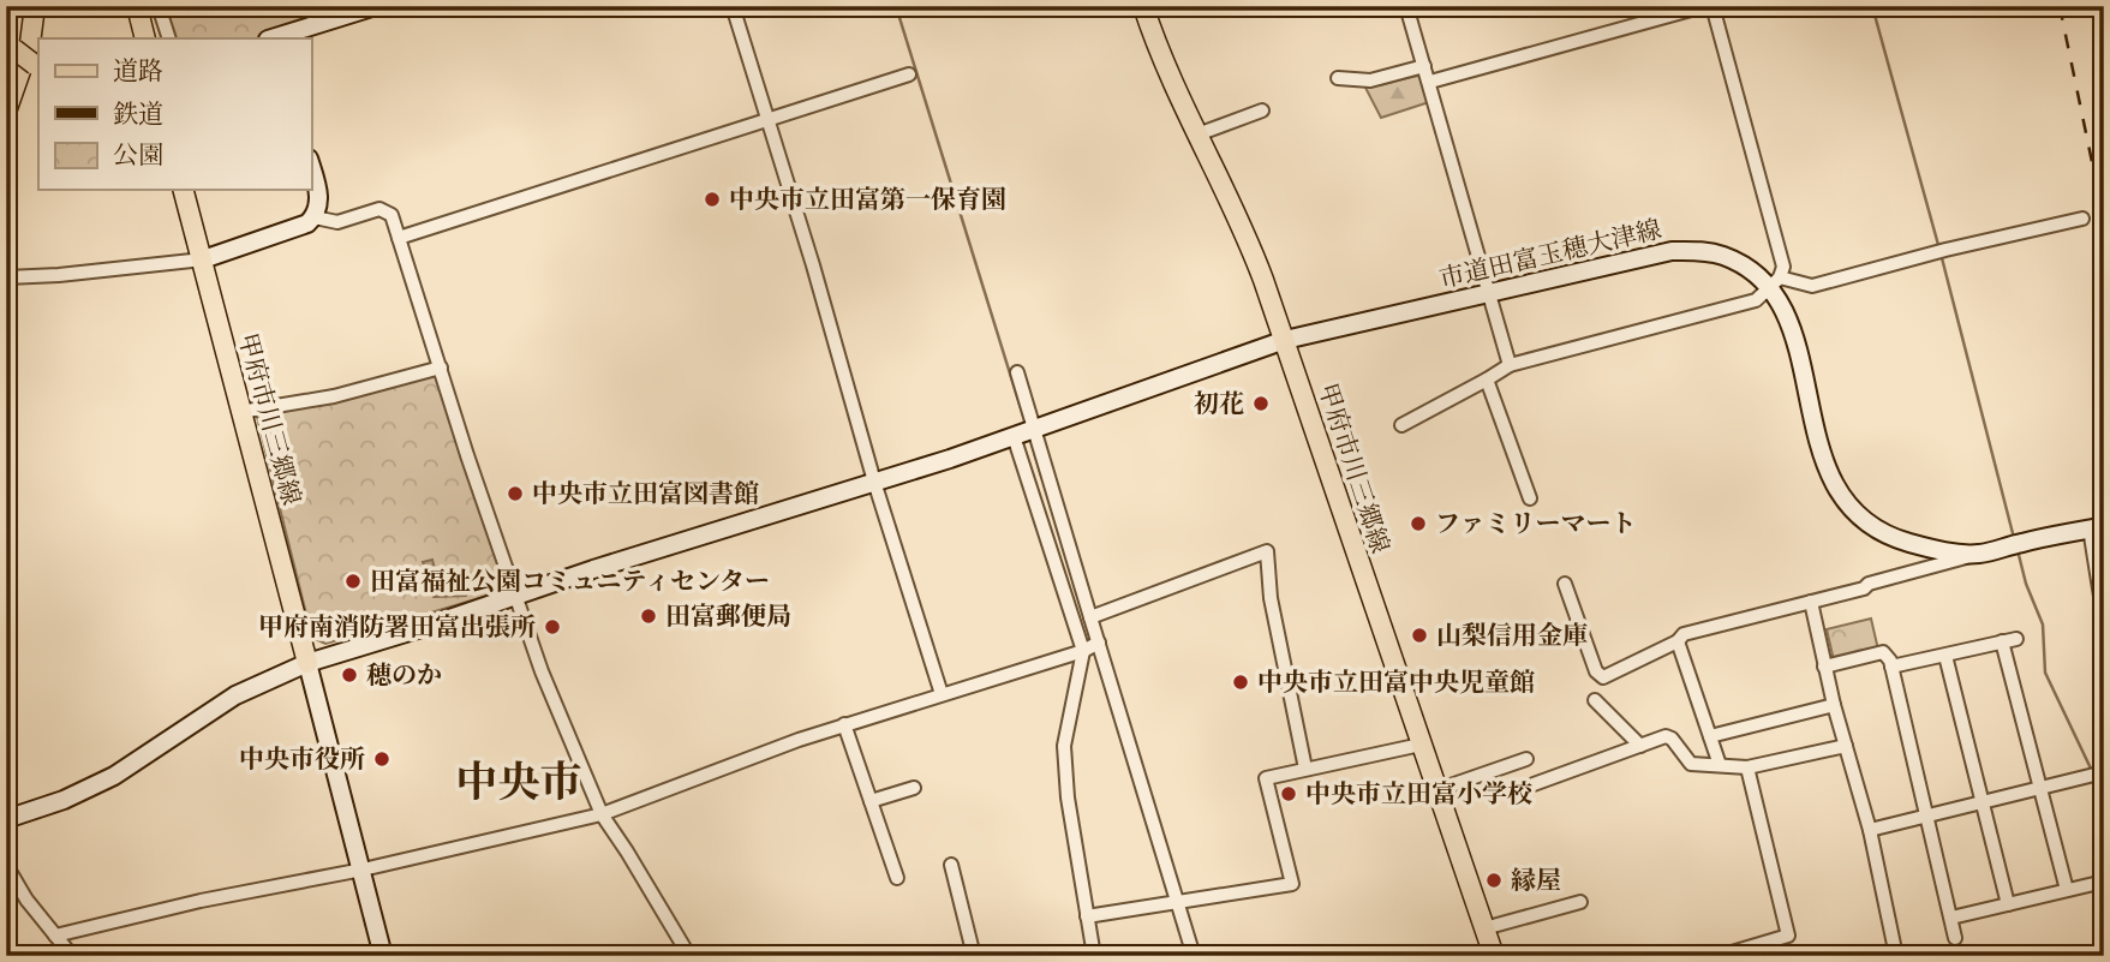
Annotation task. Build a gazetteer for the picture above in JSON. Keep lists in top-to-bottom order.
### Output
{
  "streets": {
    "main road": ["甲府市川三郷線"],
    "street": ["市道田富玉穂大津線"]
  },
  "crossings": [
    ["市道田富玉穂大津線", "甲府市川三郷線"]
  ],
  "districts": ["中央市"],
  "places": [
    "中央市立田富第一保育園",
    "初花",
    "中央市立田富図書館",
    "ファミリーマート",
    "田富福祉公園コミュニティセンター",
    "田富郵便局",
    "甲府南消防署田富出張所",
    "山梨信用金庫",
    "穂のか",
    "中央市立田富中央児童館",
    "中央市役所",
    "中央市立田富小学校",
    "縁屋"
  ],
  "legend": ["道路", "鉄道", "公園"]
}
